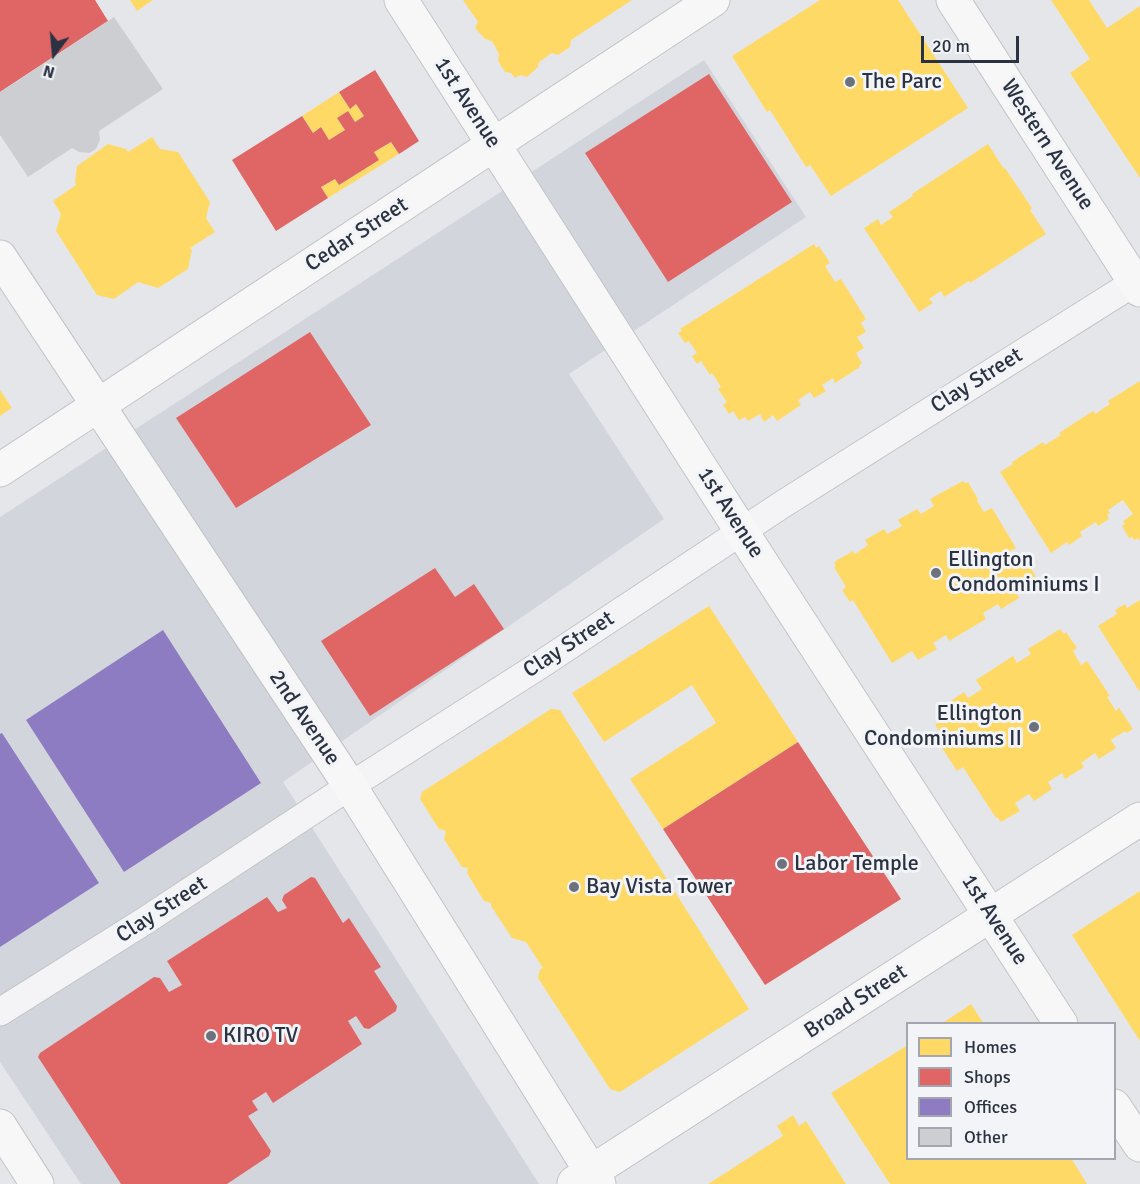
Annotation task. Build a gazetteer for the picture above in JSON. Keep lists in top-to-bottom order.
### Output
{
  "streets": {
    "main road": [
      "1st Avenue",
      "Western Avenue",
      "Cedar Street",
      "2nd Avenue",
      "Broad Street"
    ],
    "street": ["Clay Street"]
  },
  "crossings": [
    ["1st Avenue", "Cedar Street"],
    ["1st Avenue", "Clay Street"],
    ["1st Avenue", "Broad Street"],
    ["Western Avenue", "Clay Street"],
    ["Cedar Street", "2nd Avenue"],
    ["Clay Street", "2nd Avenue"],
    ["2nd Avenue", "Broad Street"]
  ],
  "places": [
    "The Parc",
    "Ellington Condominiums I",
    "Ellington Condominiums II",
    "Labor Temple",
    "Bay Vista Tower",
    "KIRO TV"
  ],
  "legend": [
    "Homes",
    "Shops",
    "Offices",
    "Other"
  ],
  "scale_bar": "20 m",
  "north": "bottom"
}
